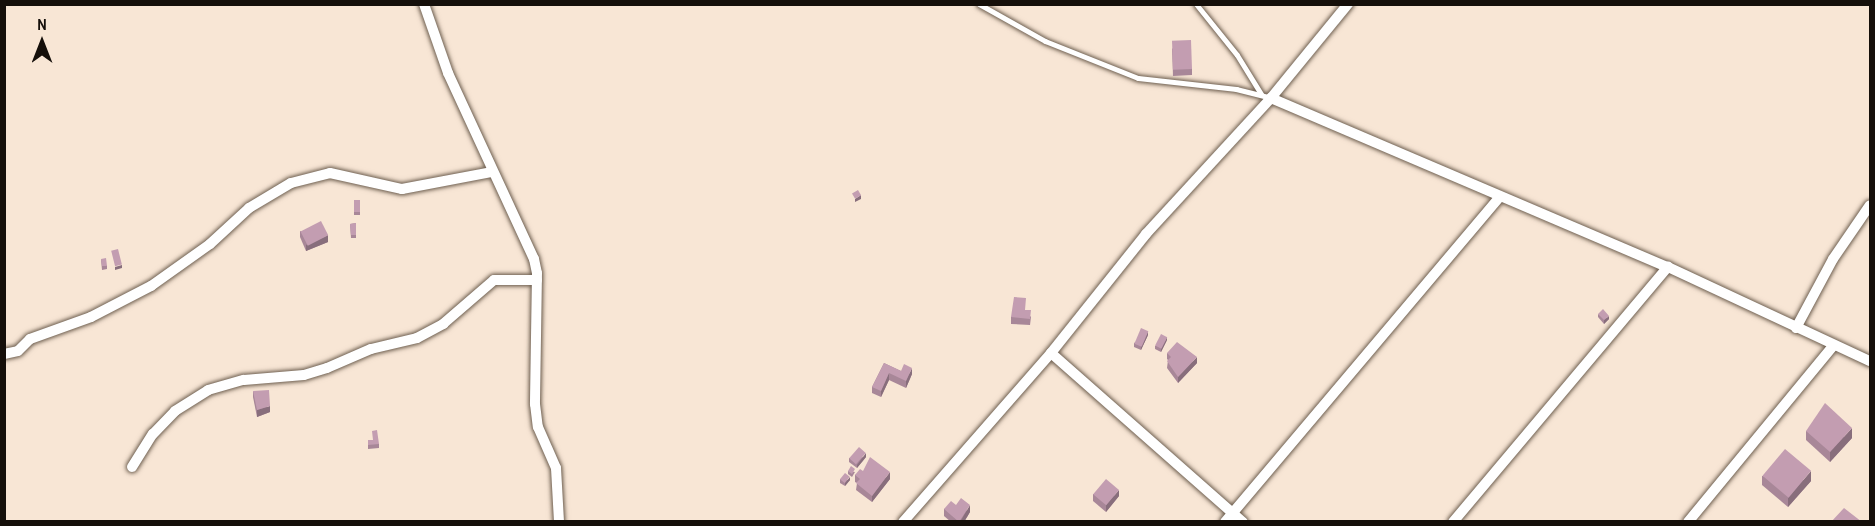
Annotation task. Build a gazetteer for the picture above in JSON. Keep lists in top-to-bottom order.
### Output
{
  "north": "top"
}
